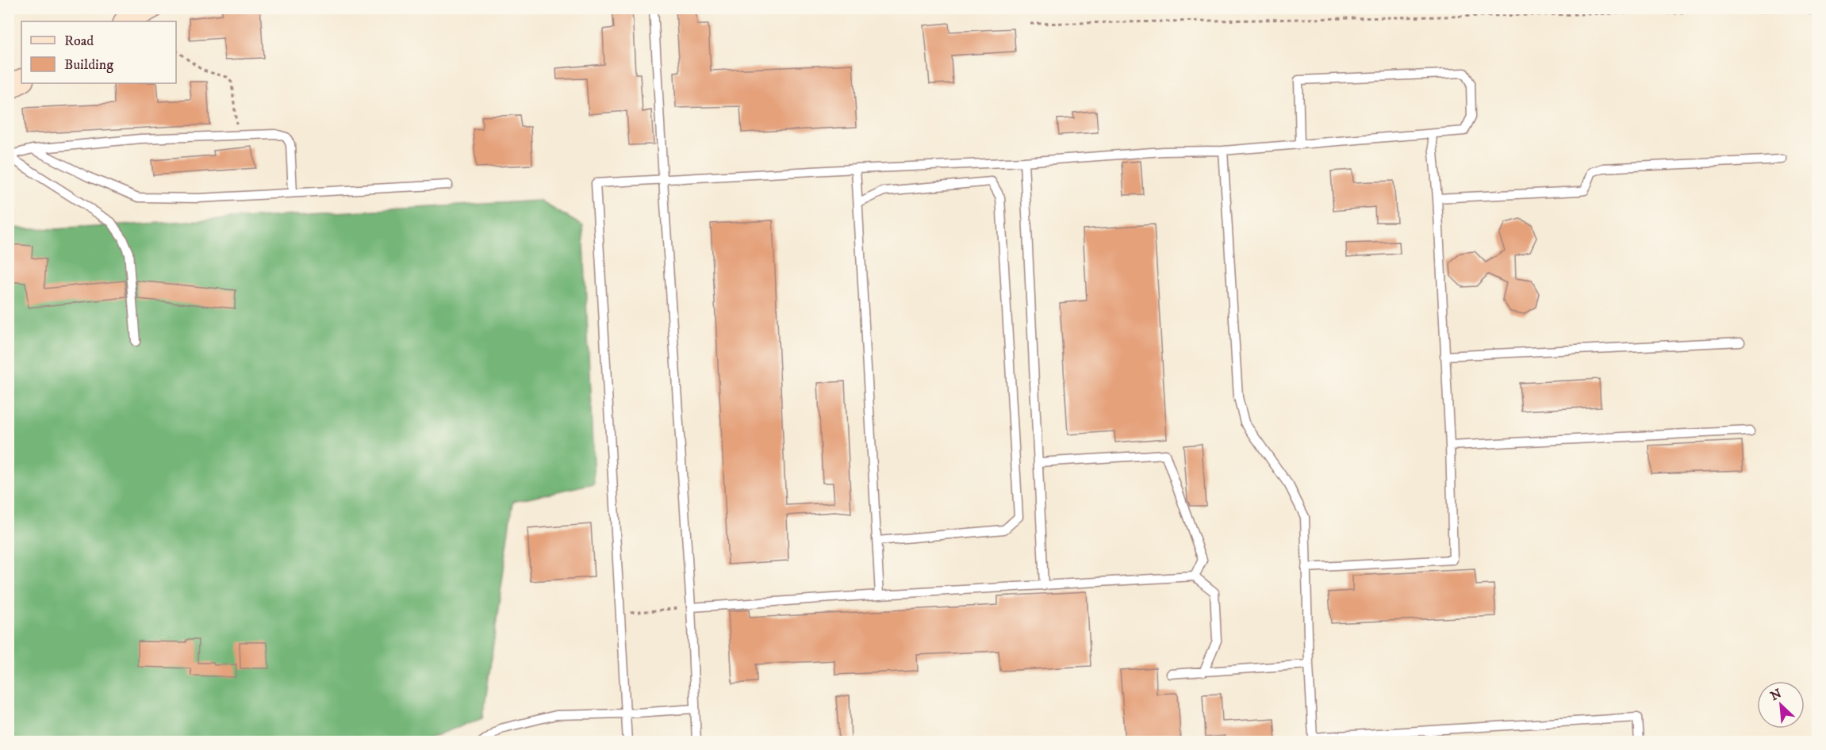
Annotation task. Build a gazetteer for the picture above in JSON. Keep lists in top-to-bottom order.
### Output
{
  "legend": ["Road", "Building"],
  "north": "top left"
}
